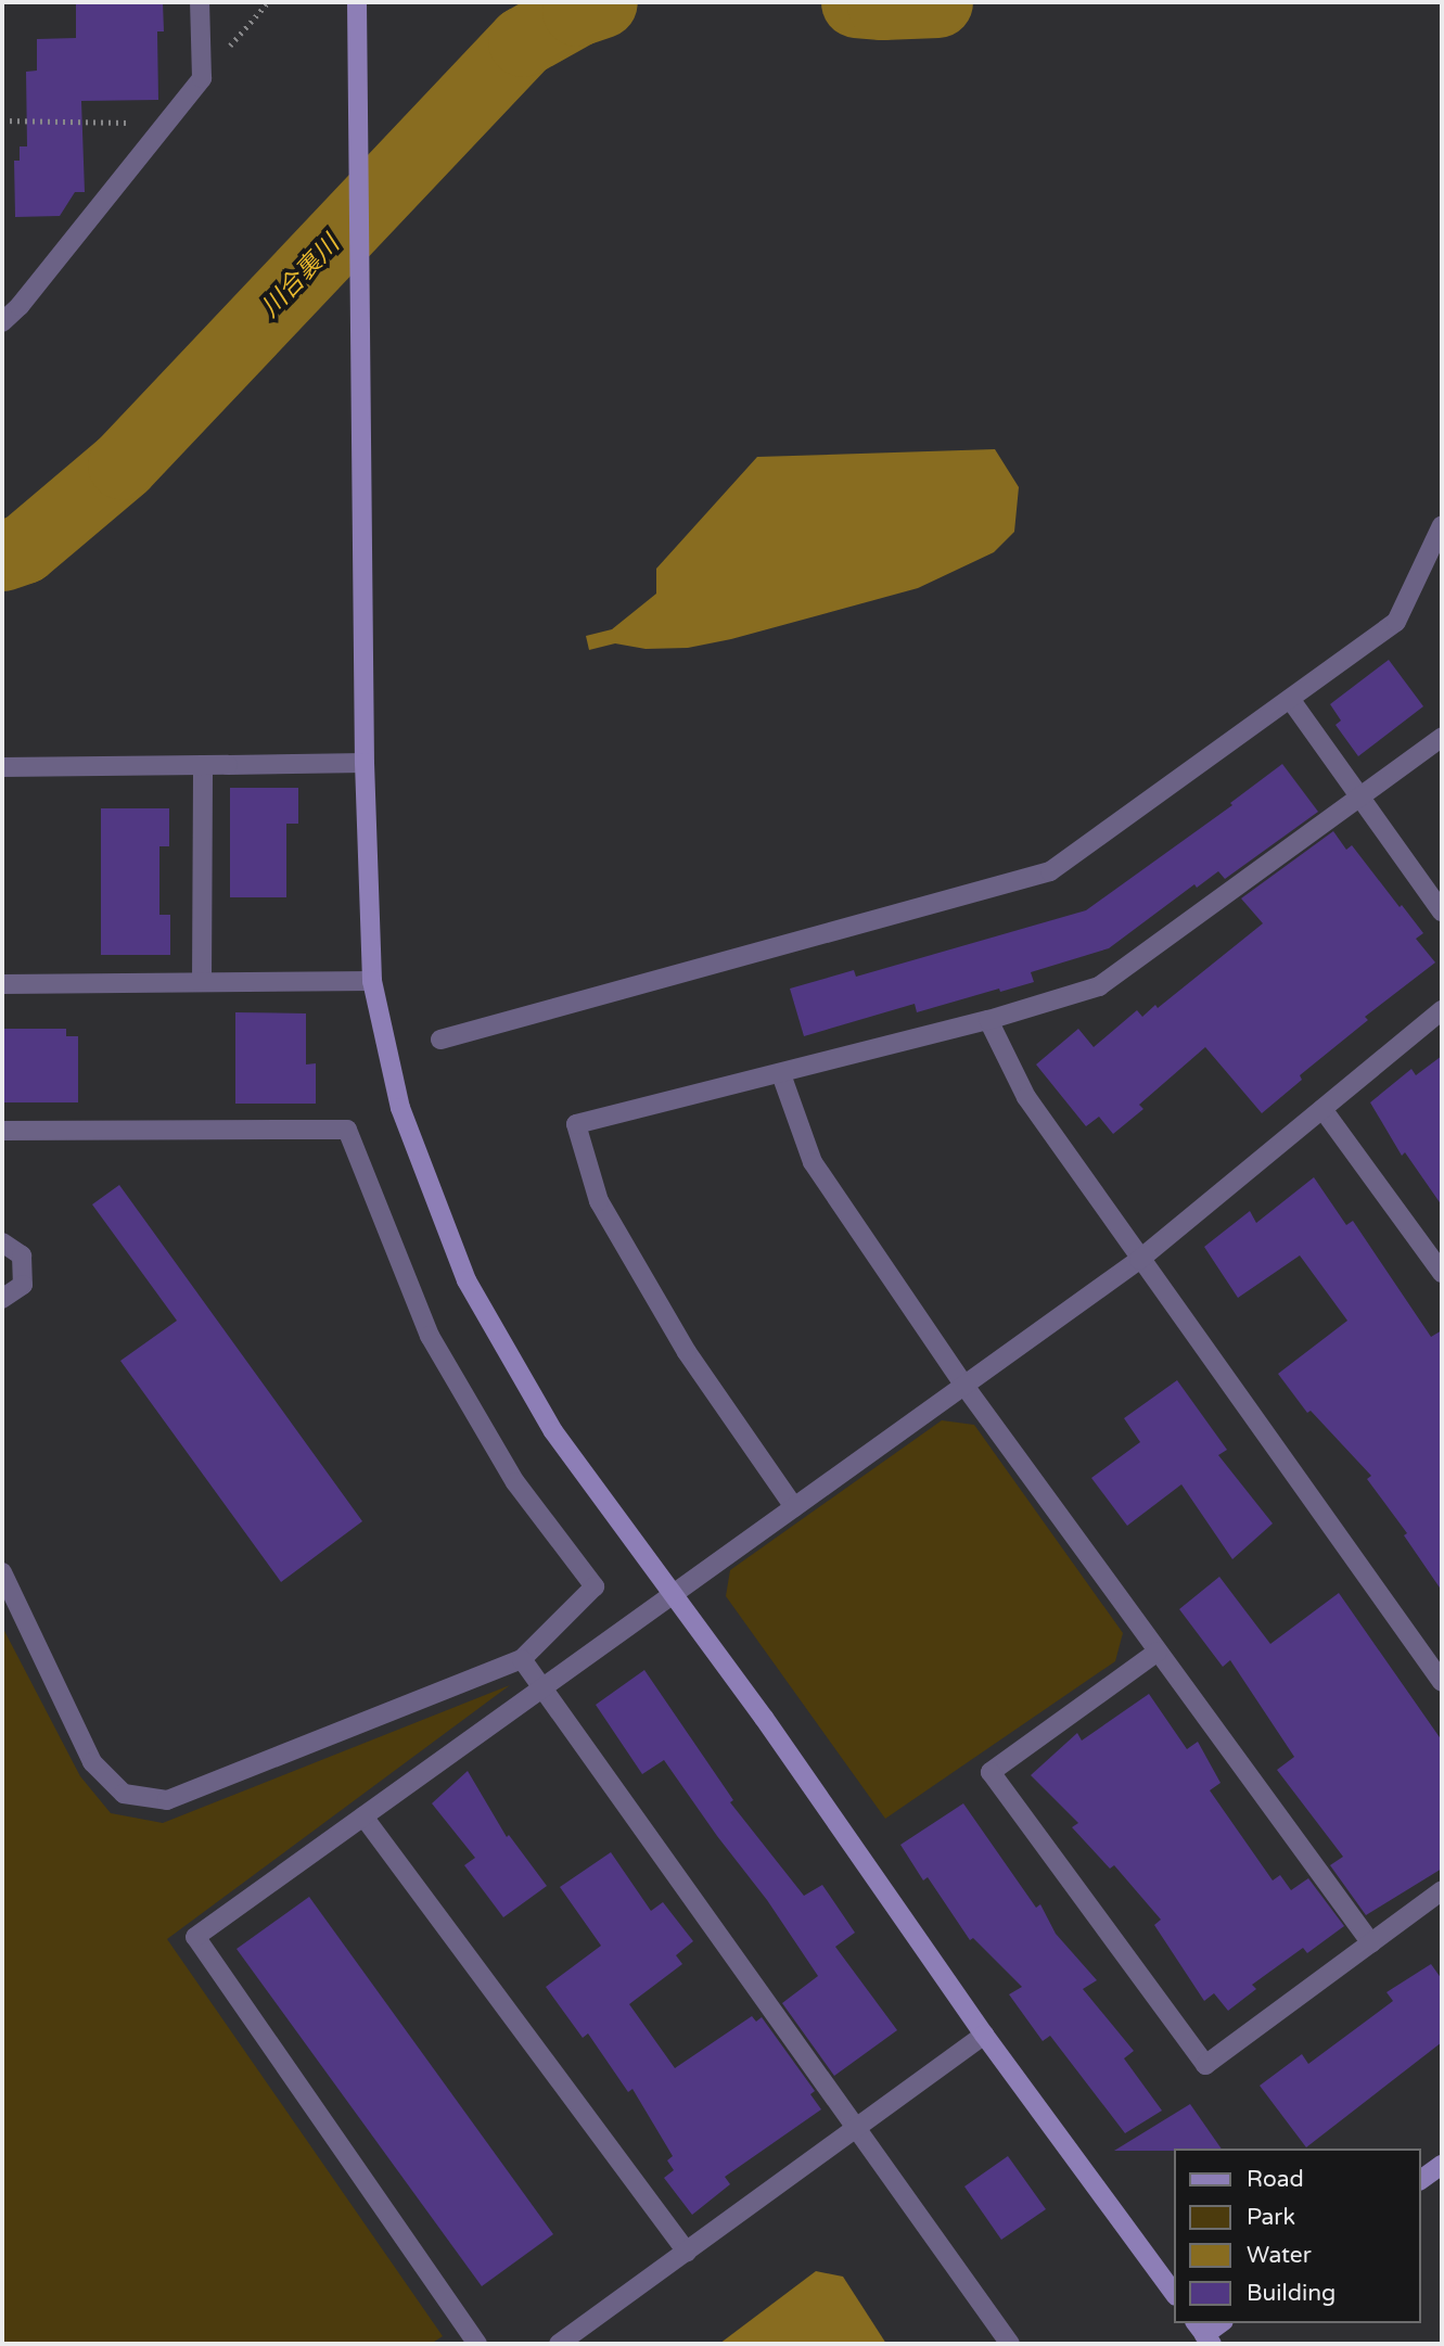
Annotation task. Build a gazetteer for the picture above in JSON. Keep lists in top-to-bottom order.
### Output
{
  "water": ["川合裏川"],
  "legend": [
    "Road",
    "Park",
    "Water",
    "Building"
  ]
}
